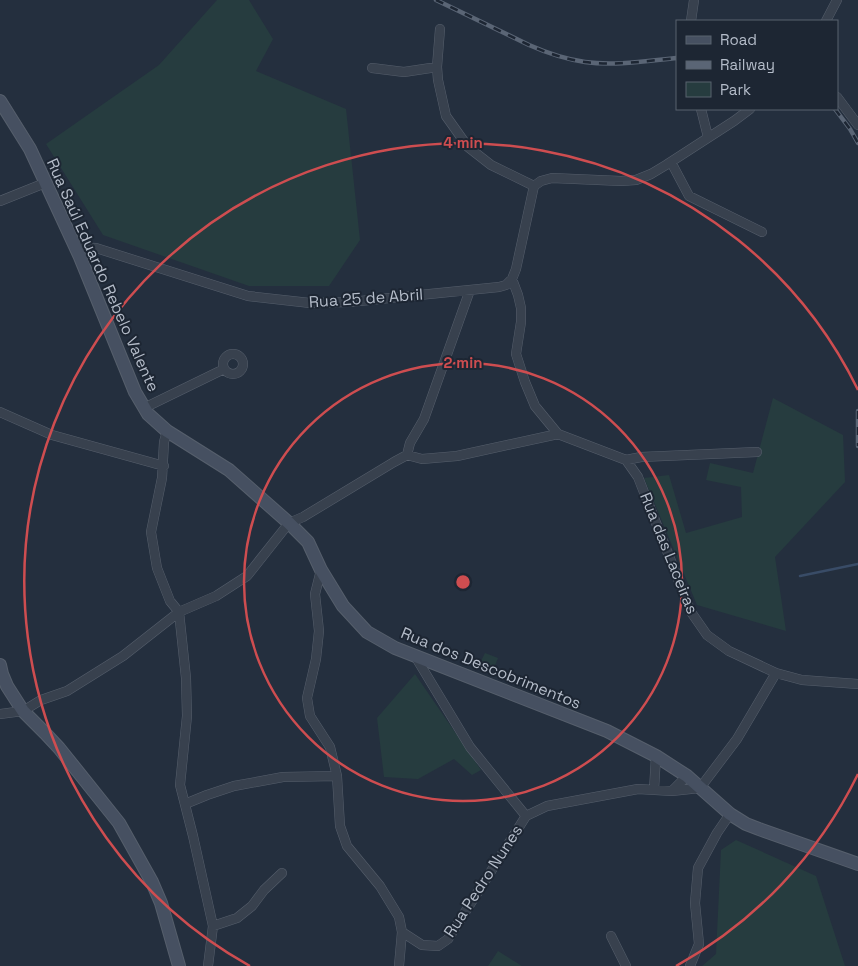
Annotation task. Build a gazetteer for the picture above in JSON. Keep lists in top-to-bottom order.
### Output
{
  "streets": {
    "street": [
      "Rua Saúl Eduardo Rebelo Valente",
      "Rua 25 de Abril",
      "Rua das Laceiras",
      "Rua dos Descobrimentos",
      "Rua Pedro Nunes"
    ]
  },
  "crossings": [
    ["Rua Saúl Eduardo Rebelo Valente", "Rua 25 de Abril"],
    ["Rua Saúl Eduardo Rebelo Valente", "Rua dos Descobrimentos"],
    ["Rua dos Descobrimentos", "Rua Pedro Nunes"]
  ],
  "legend": ["Road", "Railway", "Park"],
  "rings": ["4 min", "2 min"]
}
